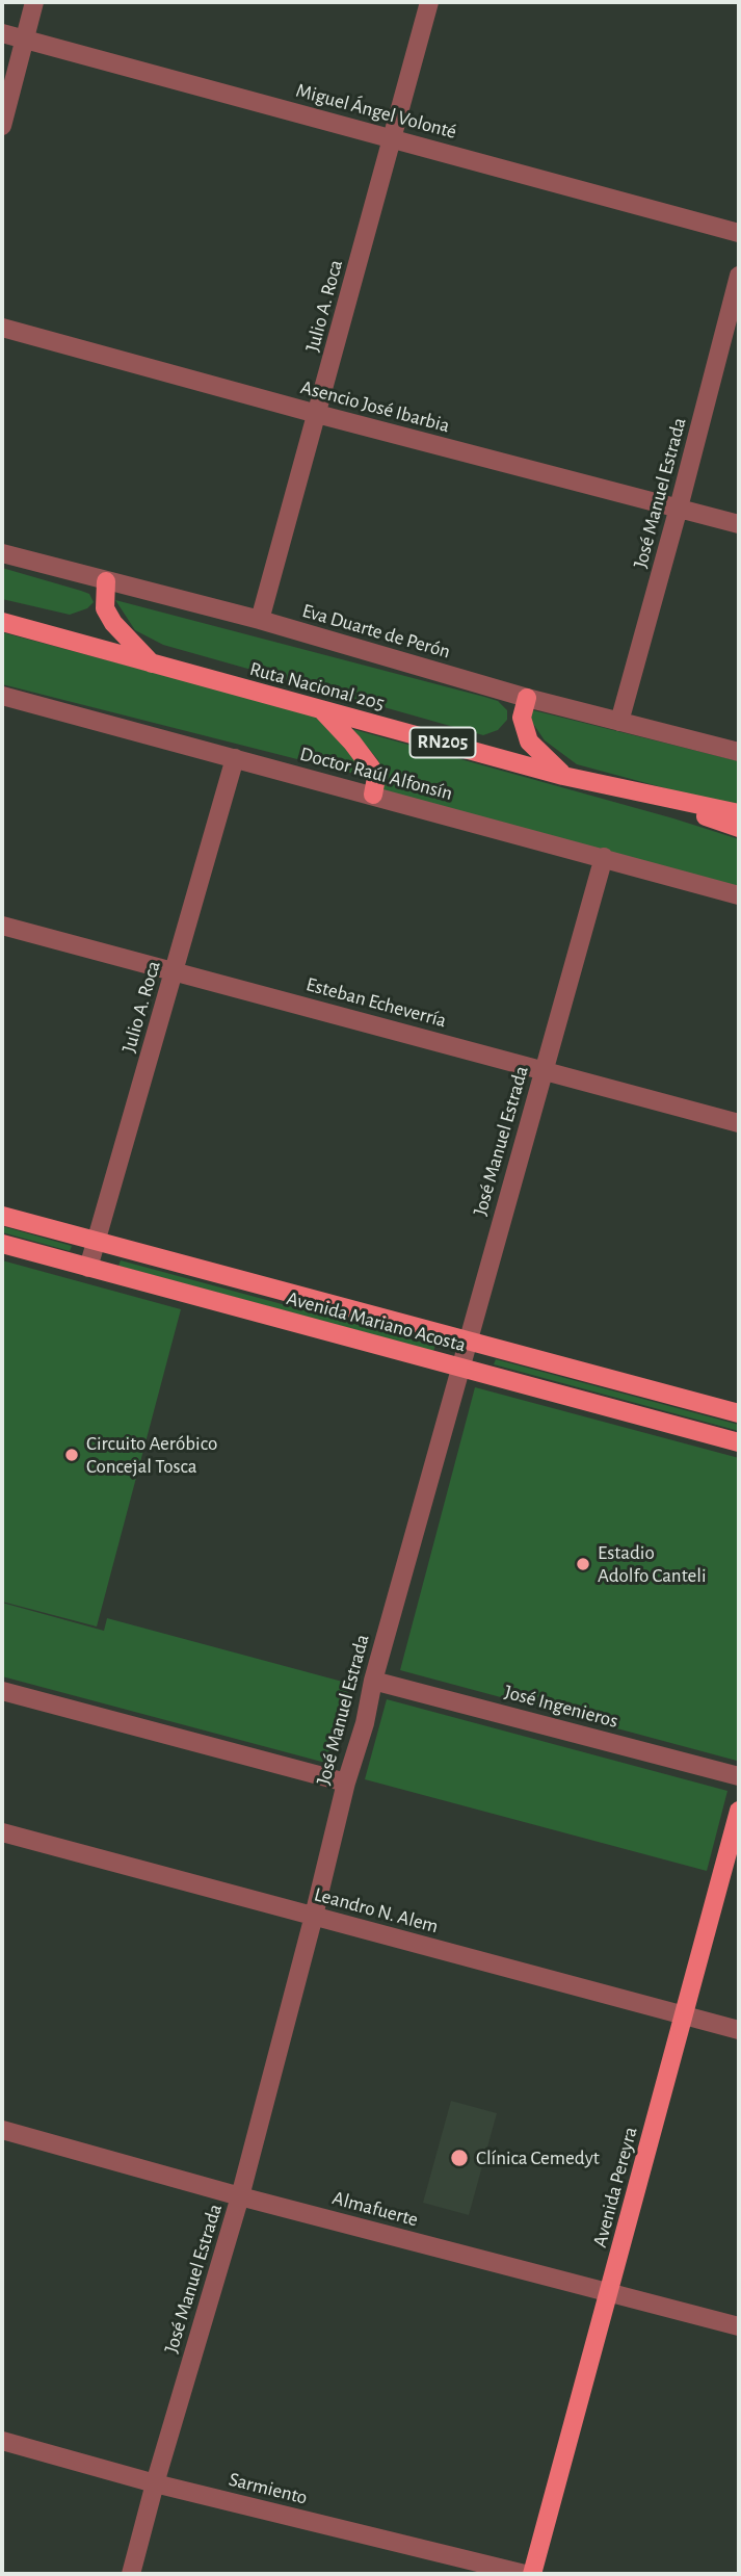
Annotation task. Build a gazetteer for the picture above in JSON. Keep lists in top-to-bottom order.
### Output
{
  "streets": {
    "main road": [
      "Ruta Nacional 205",
      "RN205",
      "Avenida Mariano Acosta",
      "Avenida Pereyra"
    ],
    "street": [
      "Miguel Ángel Volonté",
      "Julio A. Roca",
      "Asencio José Ibarbia",
      "José Manuel Estrada",
      "Eva Duarte de Perón",
      "Doctor Raúl Alfonsín",
      "Esteban Echeverría",
      "José Ingenieros",
      "Leandro N. Alem",
      "Almafuerte",
      "Sarmiento"
    ]
  },
  "crossings": [
    ["Miguel Ángel Volonté", "Julio A. Roca"],
    ["Julio A. Roca", "Asencio José Ibarbia"],
    ["Julio A. Roca", "Eva Duarte de Perón"],
    ["Julio A. Roca", "Doctor Raúl Alfonsín"],
    ["Julio A. Roca", "Esteban Echeverría"],
    ["Julio A. Roca", "Avenida Mariano Acosta"],
    ["Asencio José Ibarbia", "José Manuel Estrada"],
    ["José Manuel Estrada", "Eva Duarte de Perón"],
    ["José Manuel Estrada", "Doctor Raúl Alfonsín"],
    ["José Manuel Estrada", "Esteban Echeverría"],
    ["José Manuel Estrada", "Avenida Mariano Acosta"],
    ["José Manuel Estrada", "José Ingenieros"],
    ["José Manuel Estrada", "Leandro N. Alem"],
    ["José Manuel Estrada", "Almafuerte"],
    ["José Manuel Estrada", "Sarmiento"],
    ["Leandro N. Alem", "Avenida Pereyra"],
    ["Avenida Pereyra", "Almafuerte"]
  ],
  "places": ["Circuito Aeróbico Concejal Tosca", "Estadio Adolfo Canteli", "Clínica Cemedyt"]
}
